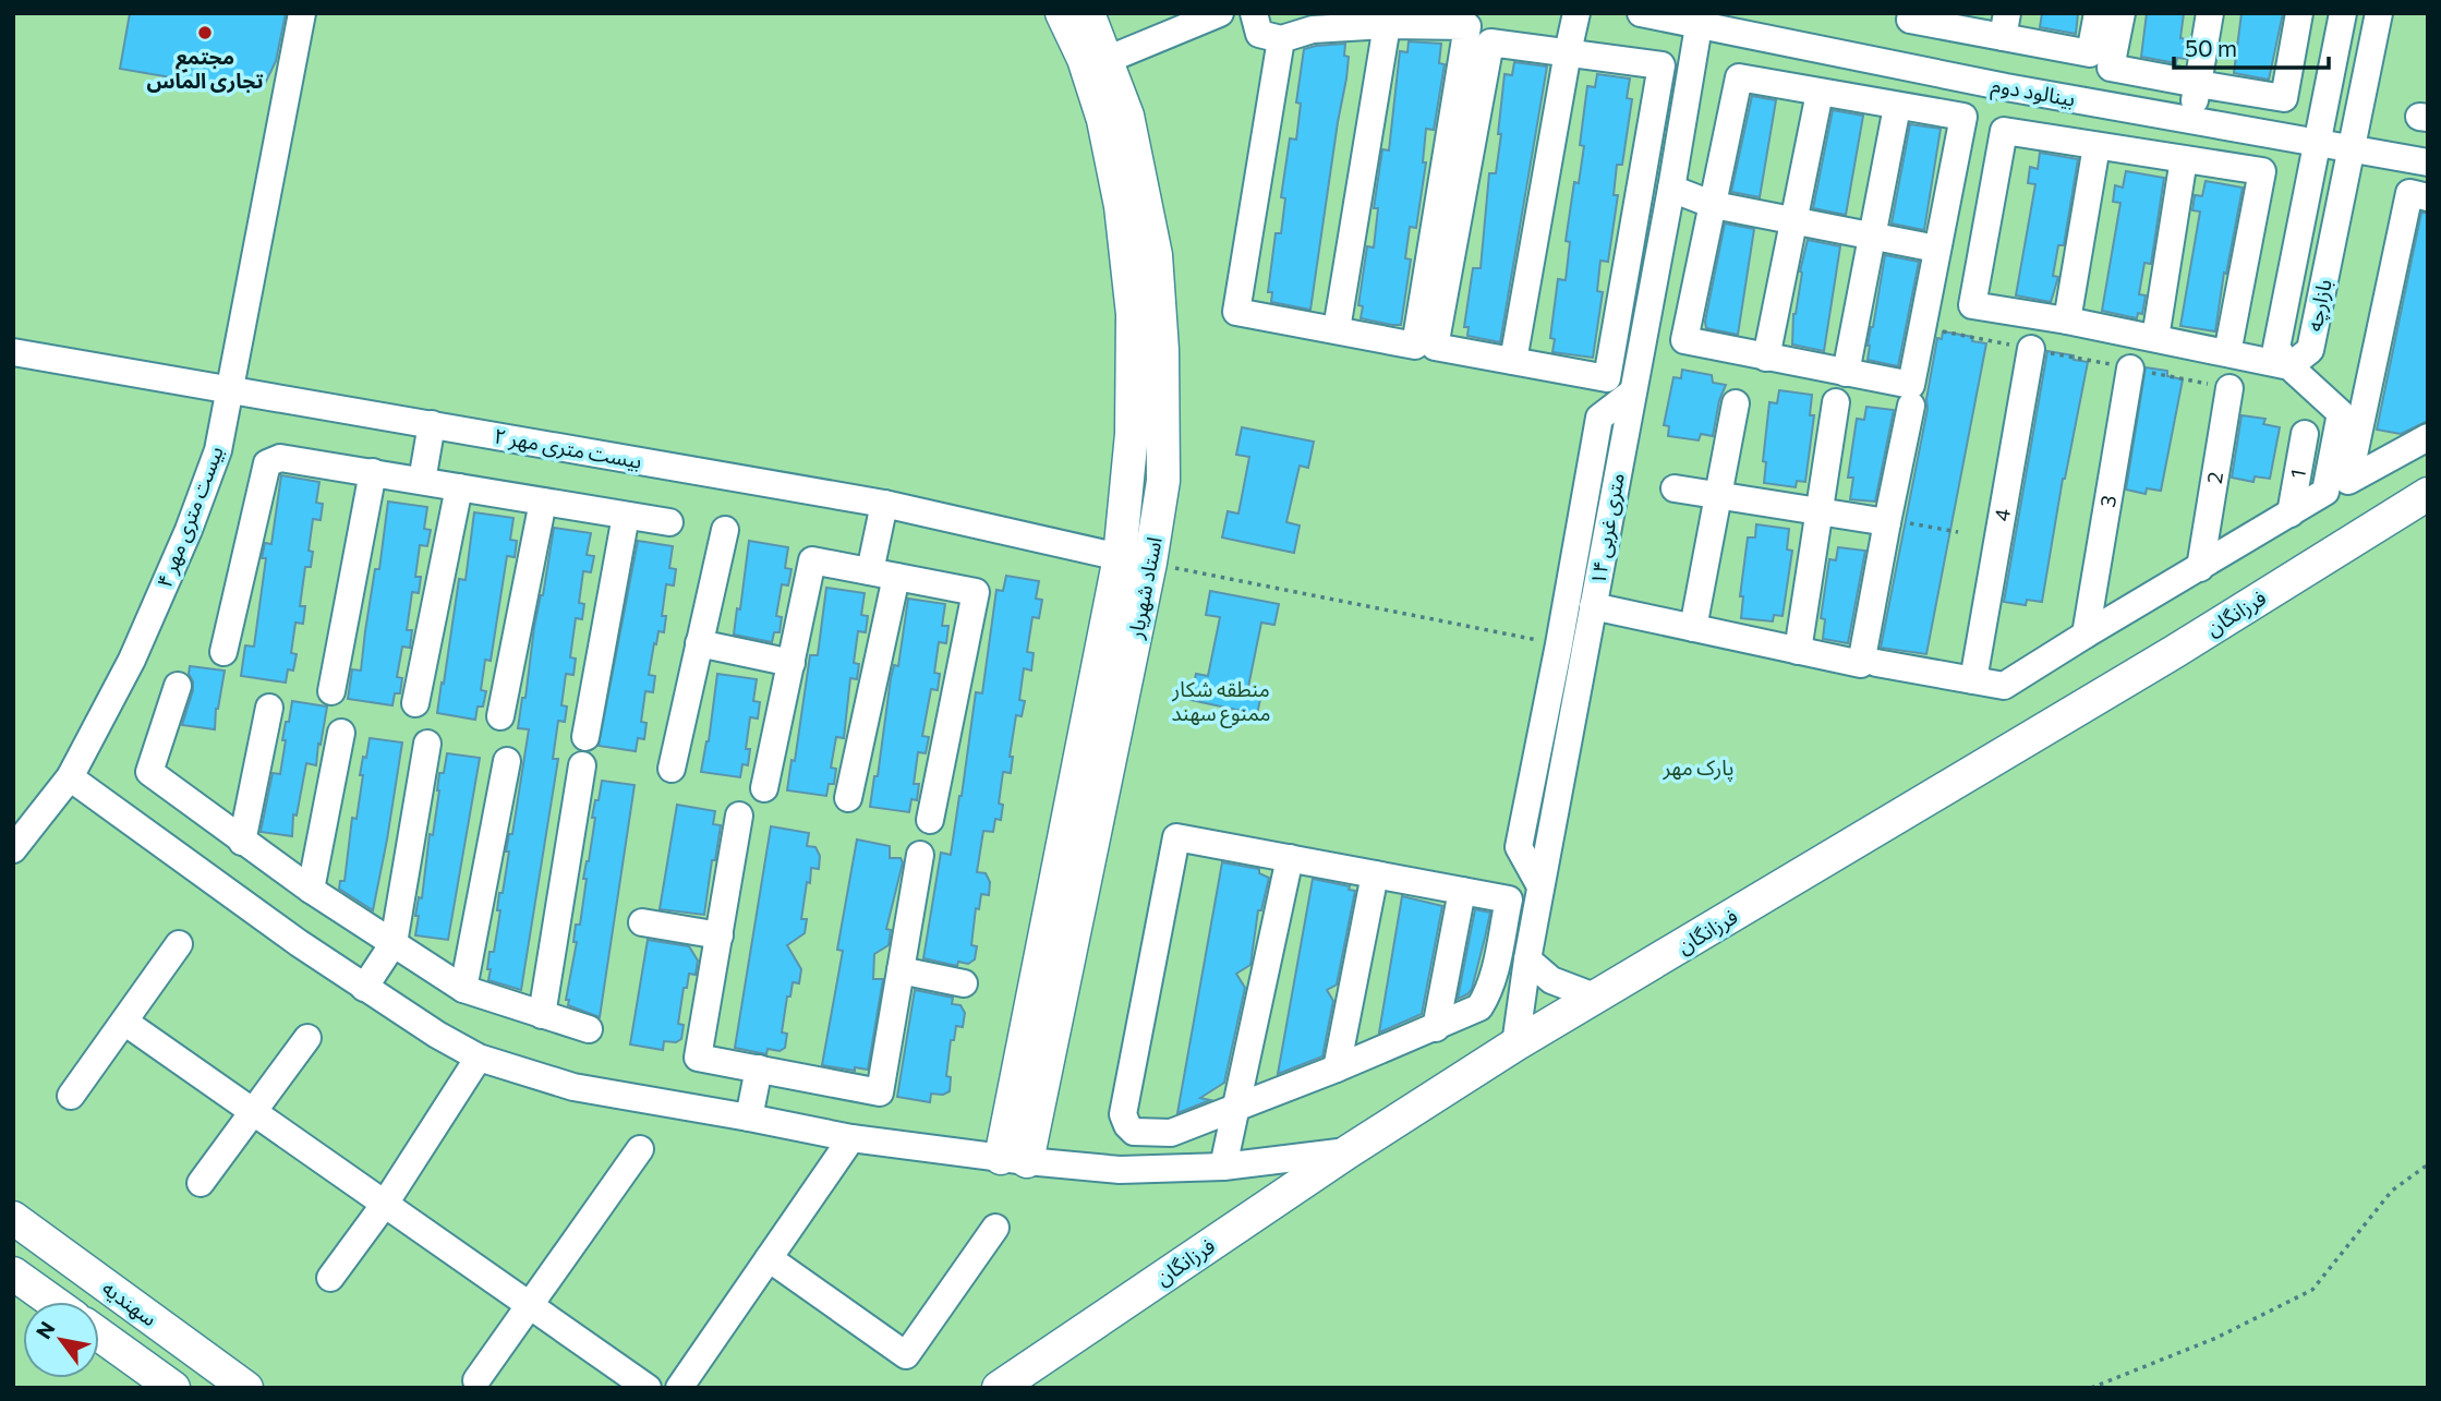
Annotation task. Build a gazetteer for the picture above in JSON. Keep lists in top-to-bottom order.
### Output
{
  "streets": {
    "main road": ["استاد شهریار", "فرزانگان", "سهندیه"],
    "street": [
      "بینالود دوم",
      "بازارچه",
      "بیست متری مهر ۲",
      "1",
      "2",
      "3",
      "4",
      "بیست متری مهر ۴",
      "۱۴ متری غربی"
    ]
  },
  "crossings": [
    ["بینالود دوم", "بازارچه"],
    ["بینالود دوم", "۱۴ متری غربی"],
    ["بیست متری مهر ۲", "بیست متری مهر ۴"],
    ["بیست متری مهر ۲", "استاد شهریار"],
    ["۱۴ متری غربی", "فرزانگان"]
  ],
  "parks": ["منطقه شکار ممنوع سهند", "پارک مهر"],
  "places": ["مجتمع تجاری الماس"],
  "scale_bar": "50 m",
  "north": "top left"
}
